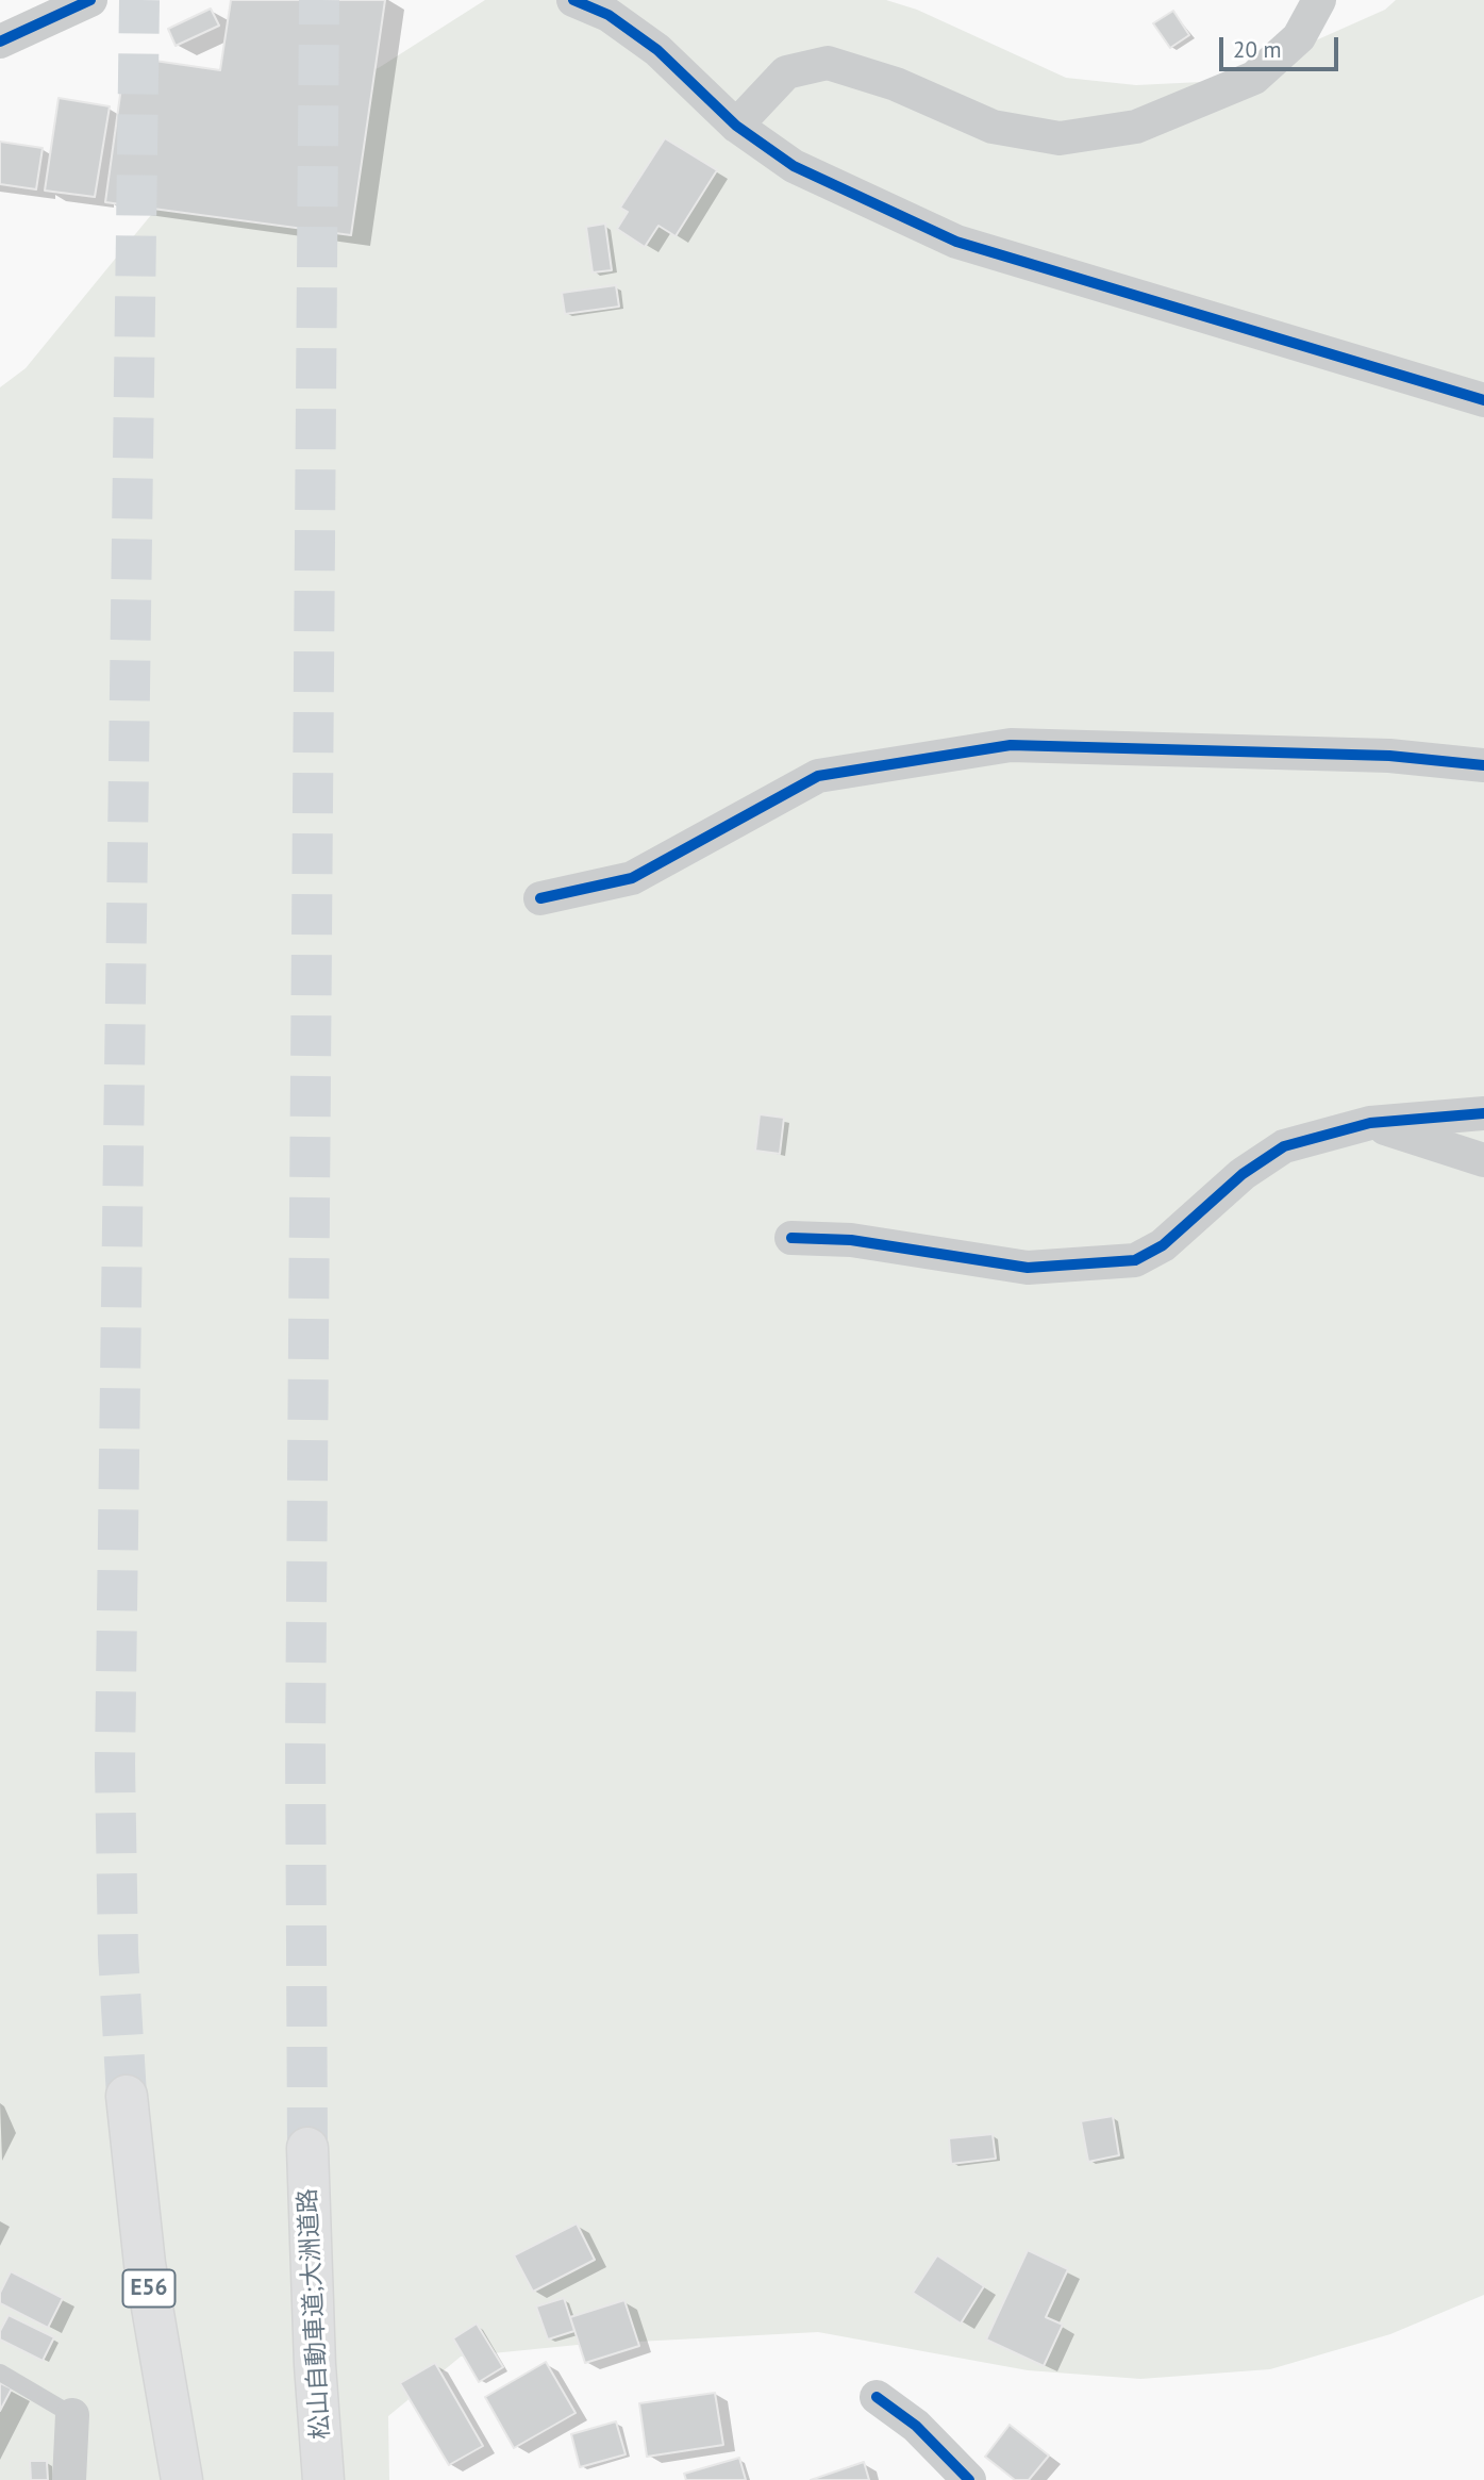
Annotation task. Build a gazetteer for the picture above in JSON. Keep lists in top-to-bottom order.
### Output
{
  "streets": {
    "highway": ["E56", "松山自動車道;大洲道路"]
  },
  "scale_bar": "20 m"
}
